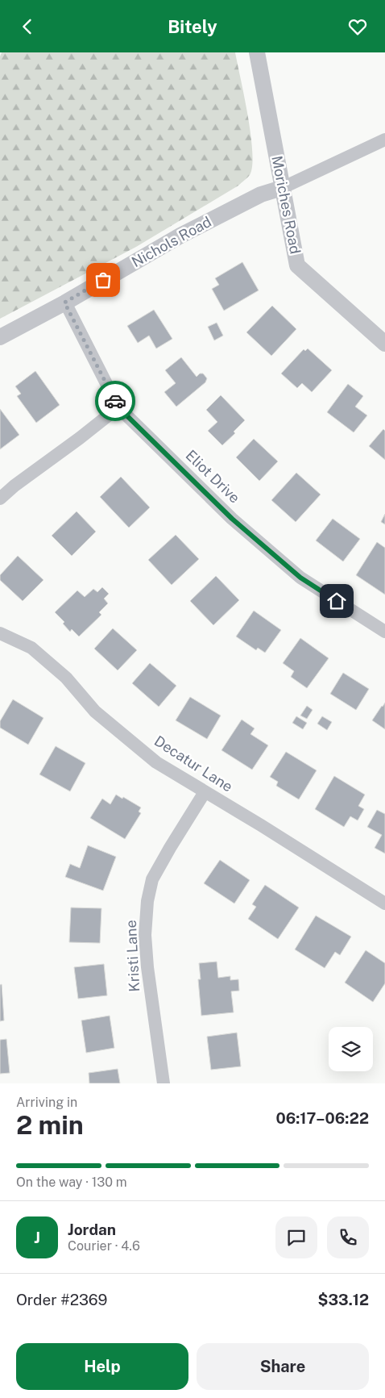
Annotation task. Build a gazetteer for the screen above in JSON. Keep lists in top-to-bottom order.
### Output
{
  "streets": {
    "street": [
      "Moriches Road",
      "Nichols Road",
      "Eliot Drive",
      "Decatur Lane",
      "Kristi Lane"
    ]
  },
  "crossings": [
    ["Moriches Road", "Nichols Road"],
    ["Nichols Road", "Eliot Drive"],
    ["Decatur Lane", "Kristi Lane"]
  ],
  "page": {
    "header": "Bitely",
    "heading": ["2 min", "Arriving in", "06:17–06:22"],
    "panel": [
      "Jordan",
      "Courier · 4.6",
      "Order #2369",
      "$33.12"
    ],
    "bar": "On the way · 130 m",
    "round": "J",
    "buttons": ["Help", "Share"]
  }
}
